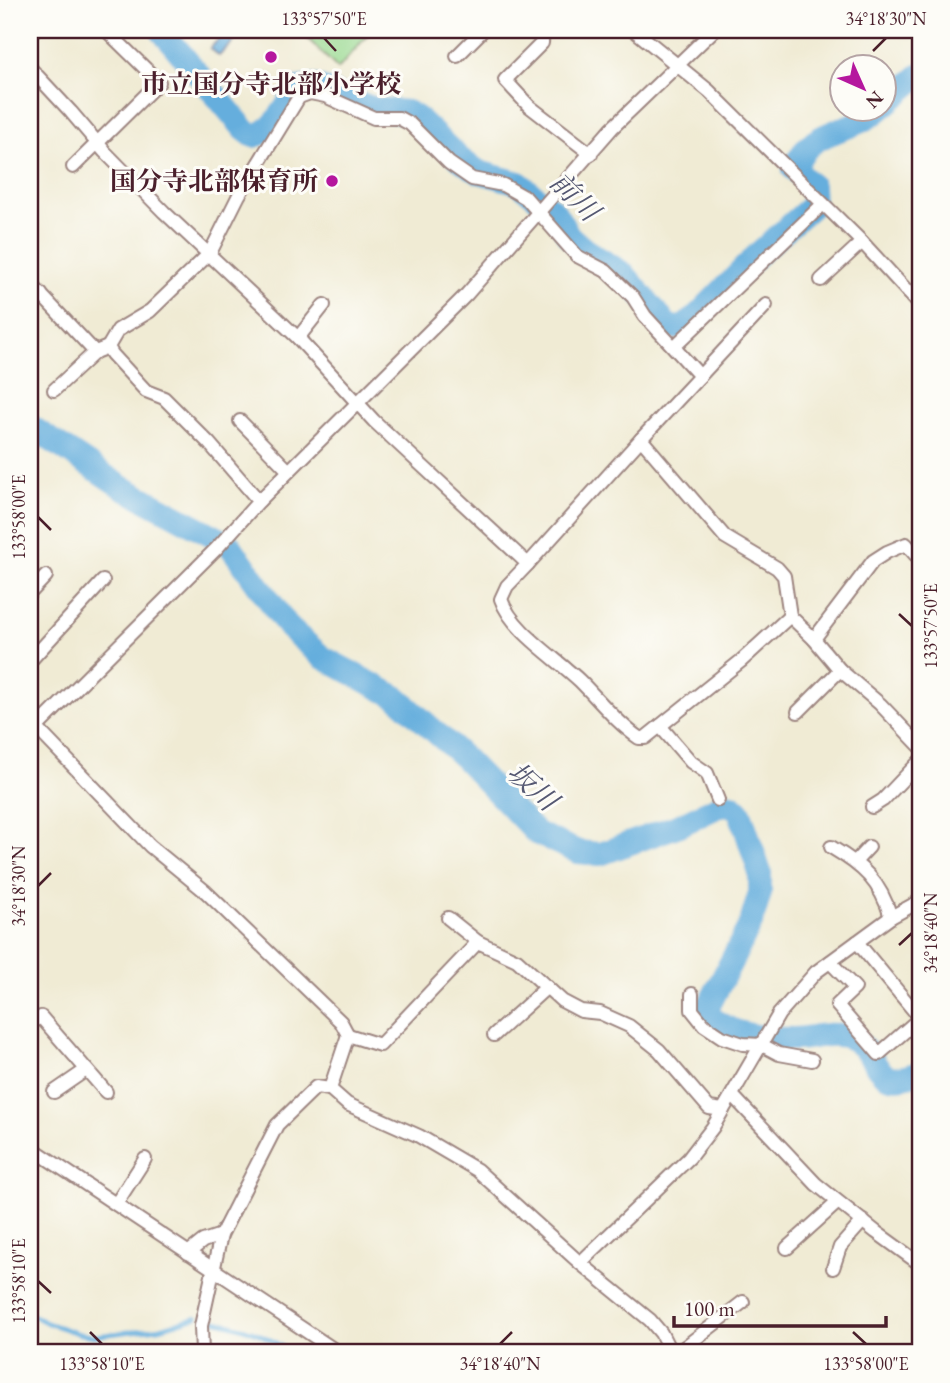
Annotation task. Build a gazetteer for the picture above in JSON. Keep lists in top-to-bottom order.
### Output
{
  "water": ["前川", "坂川"],
  "places": ["市立国分寺北部小学校", "国分寺北部保育所"],
  "scale_bar": "100 m",
  "north": "bottom right",
  "coordinates": [
    "133°57'50\"E",
    "34°18'30\"N",
    "133°58'00\"E",
    "34°18'40\"N",
    "133°58'10\"E"
  ]
}
